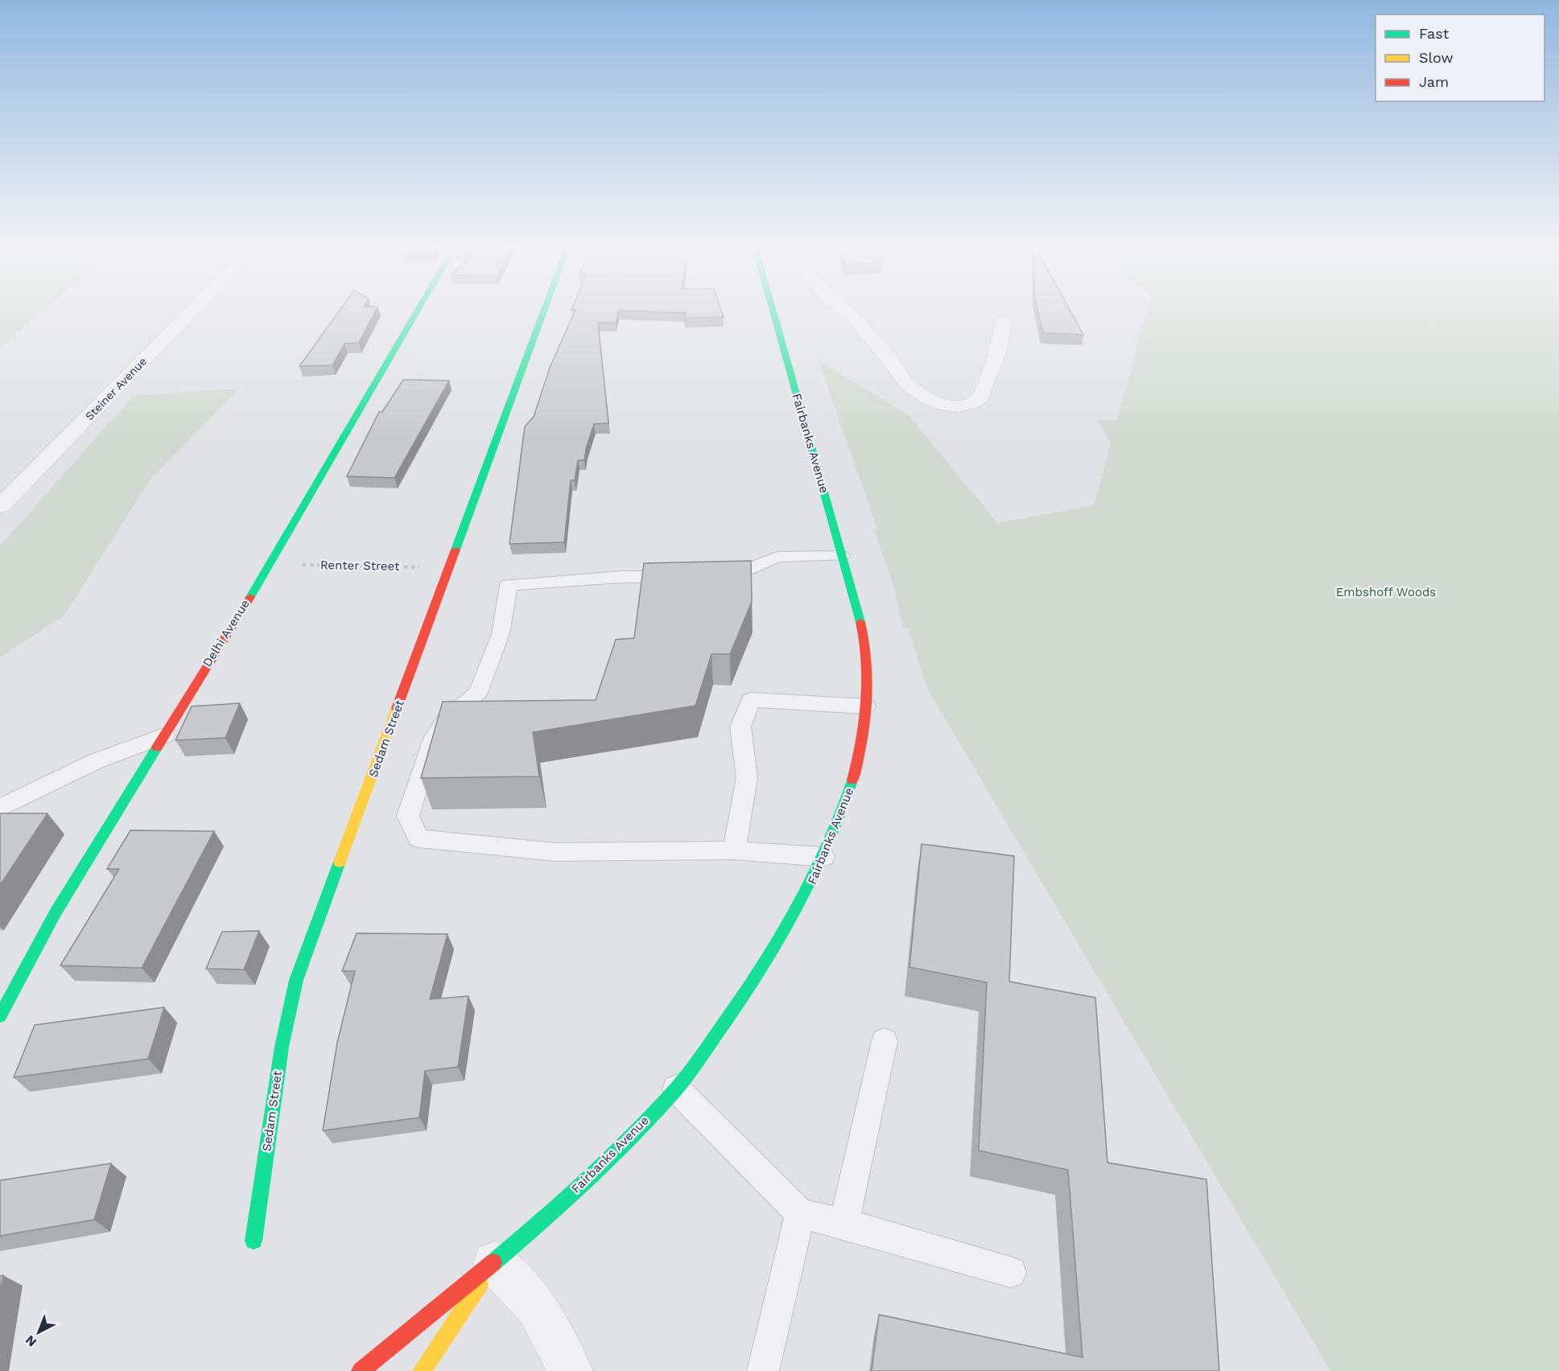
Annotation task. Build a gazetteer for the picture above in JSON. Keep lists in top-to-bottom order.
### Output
{
  "streets": {
    "street": [
      "Steiner Avenue",
      "Fairbanks Avenue",
      "Delhi Avenue",
      "Sedam Street"
    ],
    "path": ["Renter Street"]
  },
  "crossings": [
    ["Renter Street", "Delhi Avenue"],
    ["Renter Street", "Sedam Street"]
  ],
  "parks": ["Embshoff Woods"],
  "legend": ["Fast", "Slow", "Jam"],
  "north": "bottom left"
}
